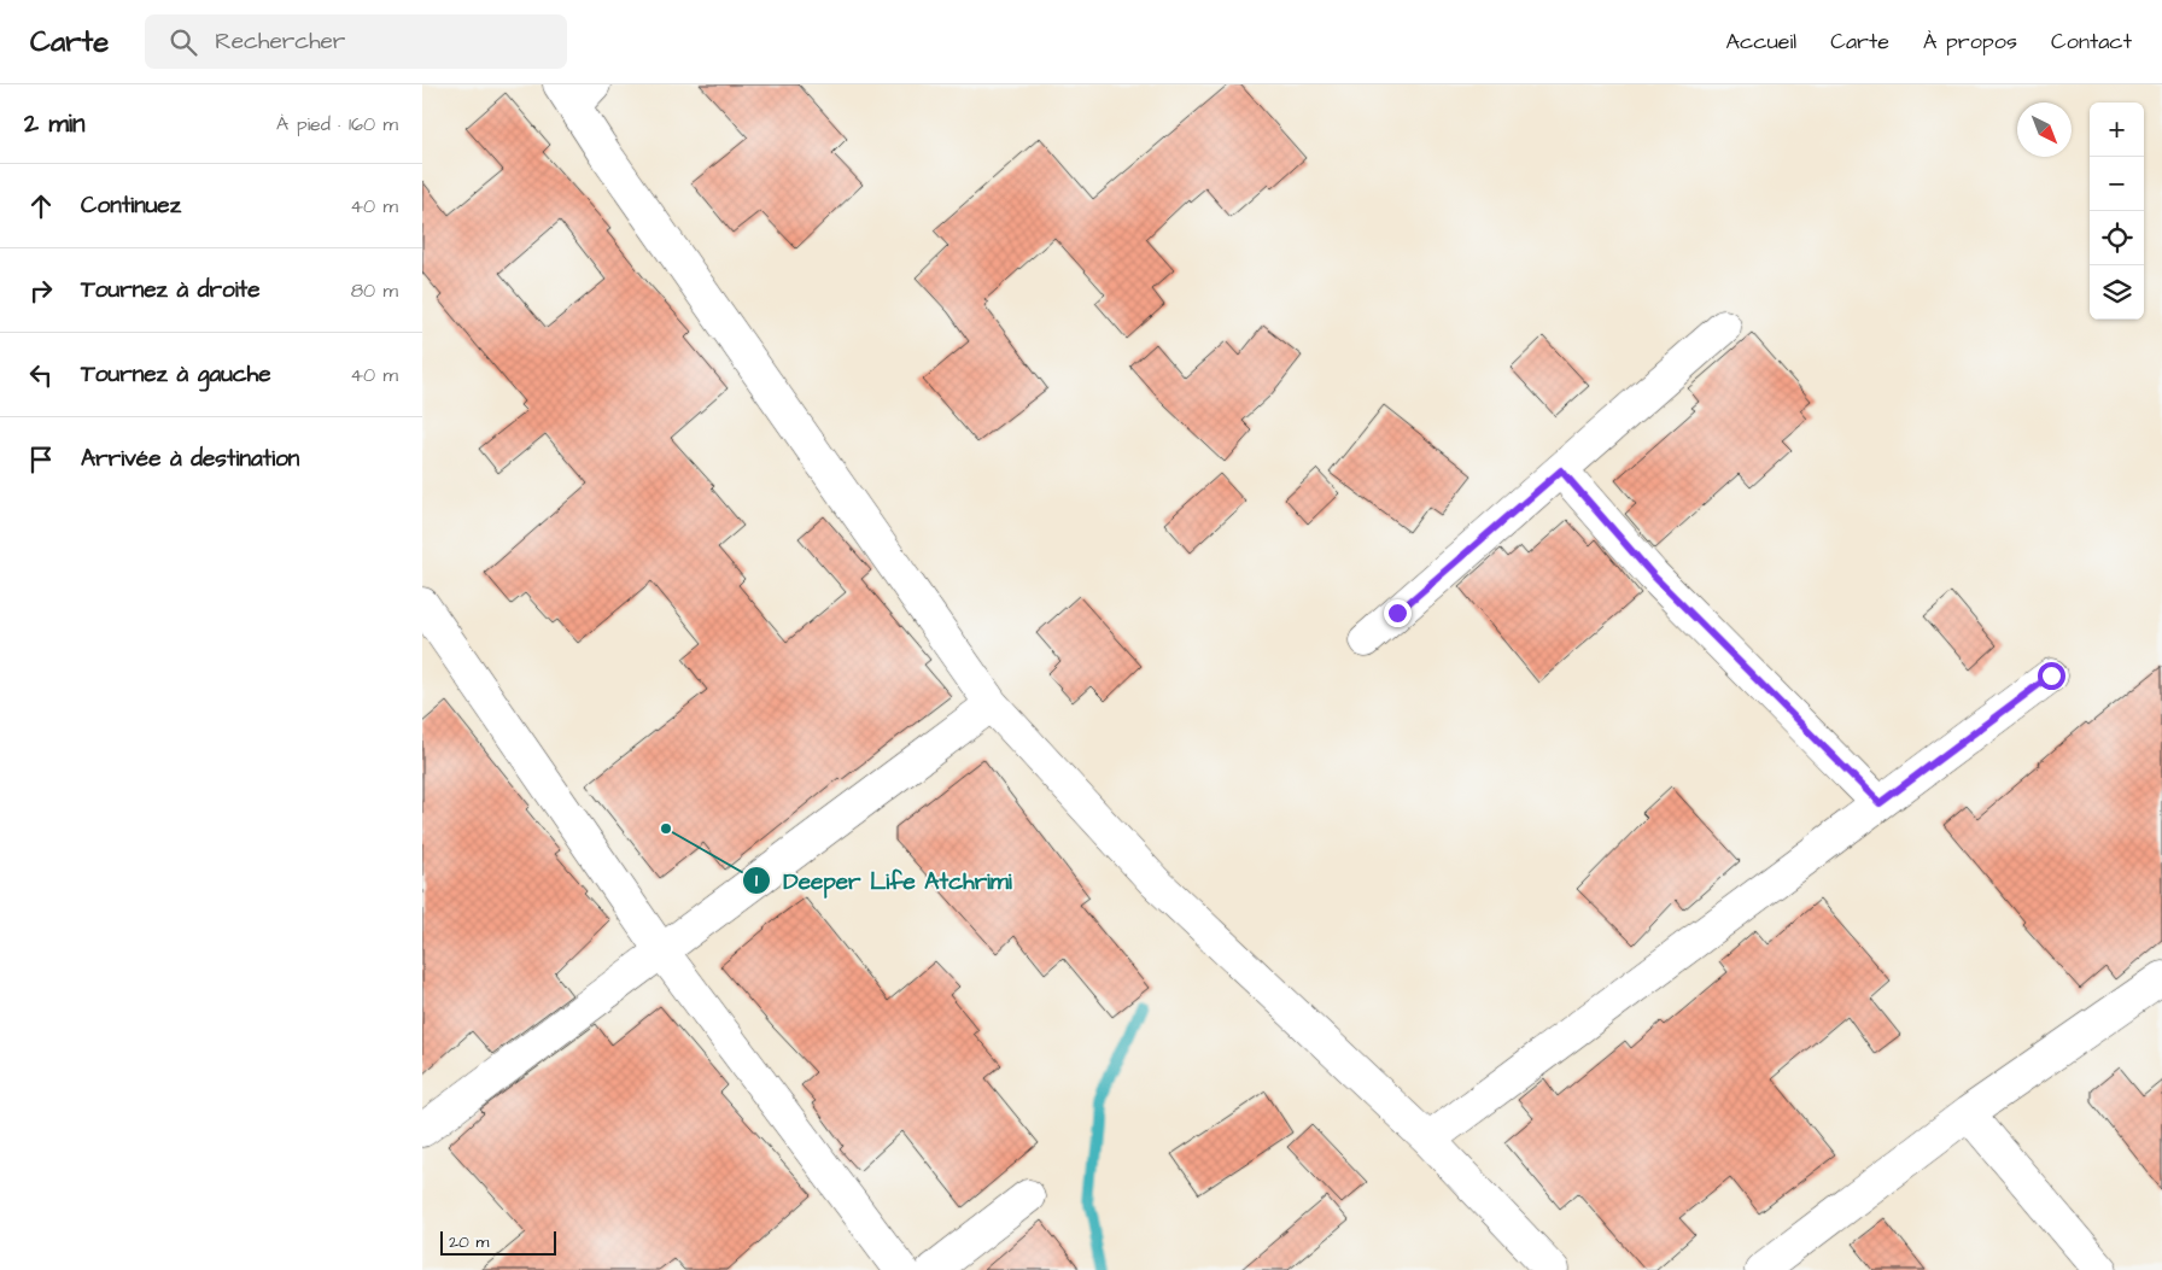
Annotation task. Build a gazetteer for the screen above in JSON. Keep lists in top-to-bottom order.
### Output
{
  "places": ["Deeper Life Atchrimi"],
  "scale_bar": "20 m",
  "north": "bottom right",
  "page": {
    "header": "Carte",
    "search": "Rechercher",
    "nav": [
      "Accueil",
      "Carte",
      "À propos",
      "Contact"
    ],
    "heading": ["2 min", "À pied · 160 m"],
    "map_buttons": ["+", "−"],
    "list": [
      ["Continuez", "40 m"],
      ["Tournez à droite", "80 m"],
      ["Tournez à gauche", "40 m"],
      "Arrivée à destination"
    ],
    "scale": "20 m"
  }
}
